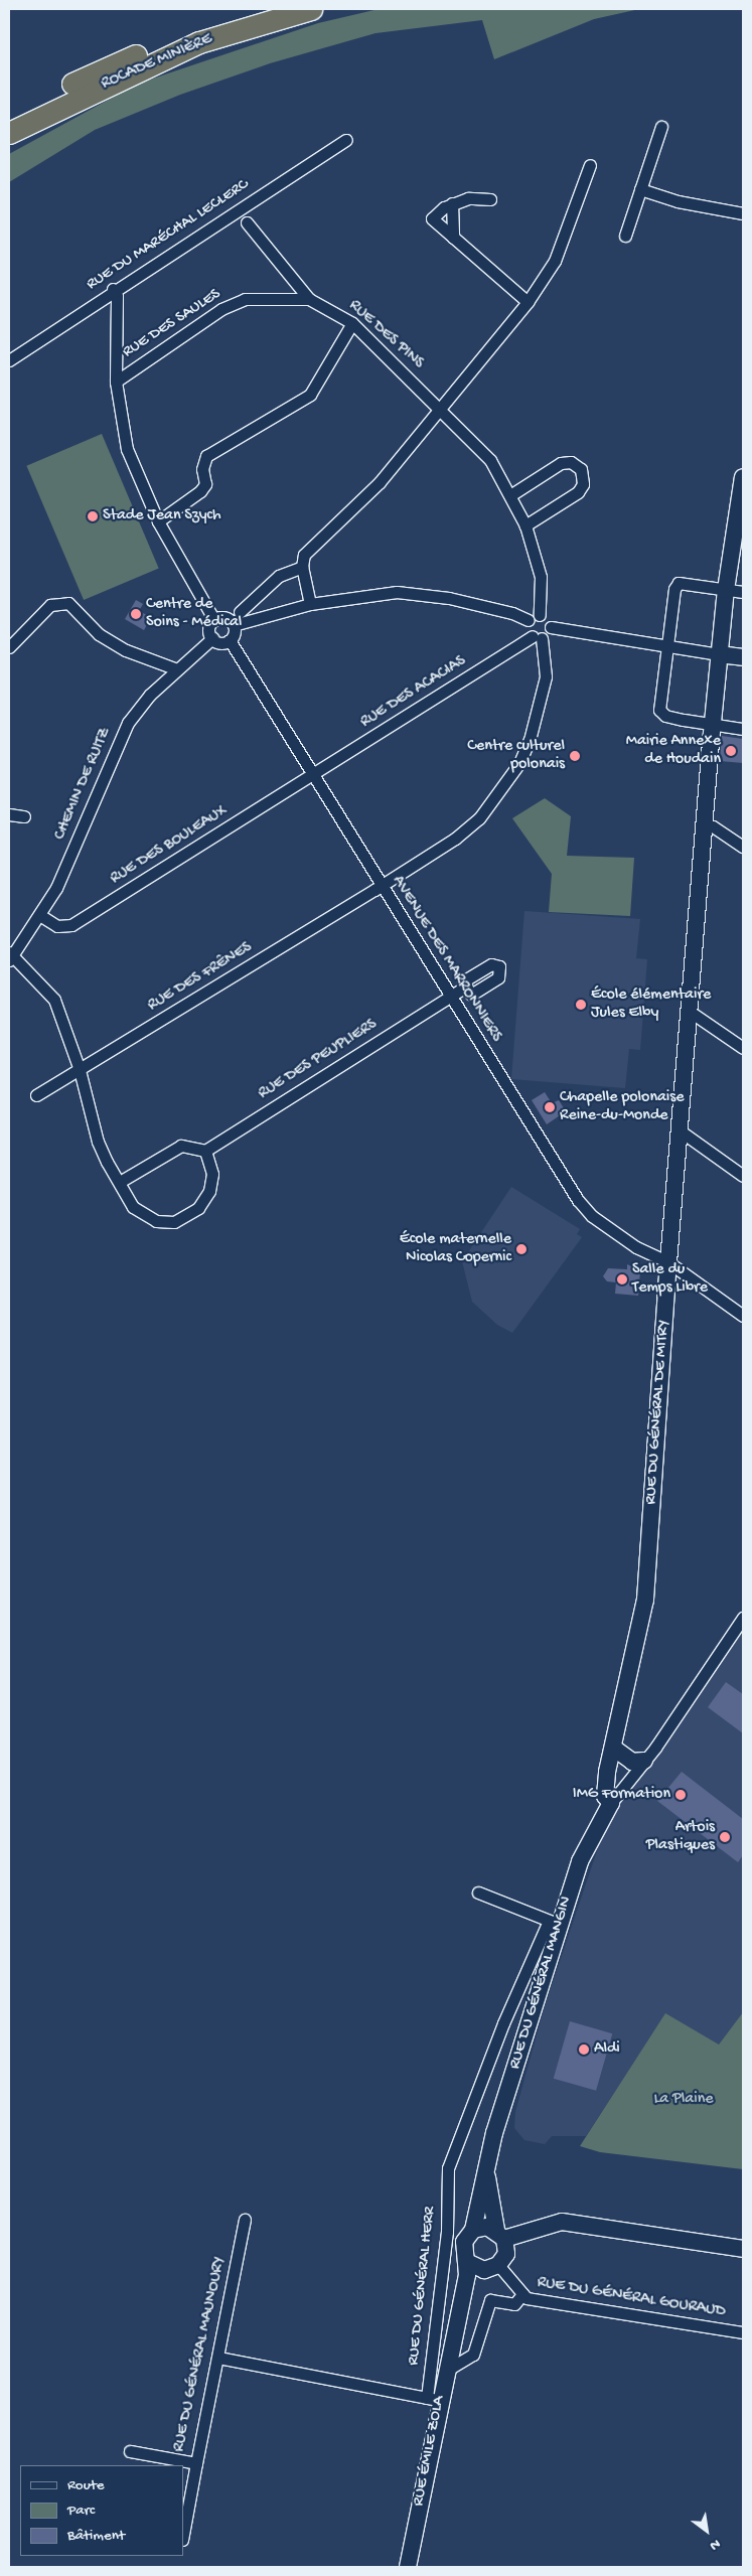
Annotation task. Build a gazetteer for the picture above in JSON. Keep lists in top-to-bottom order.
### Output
{
  "streets": {
    "highway": ["ROCADE MINIÈRE"],
    "street": [
      "RUE DU MARÉCHAL LECLERC",
      "RUE DES SAULES",
      "RUE DES PINS",
      "RUE DES ACACIAS",
      "CHEMIN DE RUITZ",
      "RUE DES BOULEAUX",
      "AVENUE DES MARRONNIERS",
      "RUE DES FRÊNES",
      "RUE DES PEUPLIERS",
      "RUE DU GÉNÉRAL DE MITRY",
      "RUE DU GÉNÉRAL MANGIN",
      "RUE DU GÉNÉRAL HERR",
      "RUE DU GÉNÉRAL GOURAUD",
      "RUE DU GÉNÉRAL MAUNOURY",
      "RUE ÉMILE ZOLA"
    ]
  },
  "crossings": [
    ["RUE DES SAULES", "RUE DES PINS"],
    ["RUE DES PINS", "RUE DES ACACIAS"],
    ["RUE DES PINS", "RUE DES FRÊNES"],
    ["RUE DES ACACIAS", "RUE DES BOULEAUX"],
    ["RUE DES ACACIAS", "AVENUE DES MARRONNIERS"],
    ["RUE DES ACACIAS", "RUE DES FRÊNES"],
    ["CHEMIN DE RUITZ", "RUE DES BOULEAUX"],
    ["CHEMIN DE RUITZ", "AVENUE DES MARRONNIERS"],
    ["RUE DES BOULEAUX", "AVENUE DES MARRONNIERS"],
    ["AVENUE DES MARRONNIERS", "RUE DES FRÊNES"],
    ["AVENUE DES MARRONNIERS", "RUE DES PEUPLIERS"],
    ["AVENUE DES MARRONNIERS", "RUE DU GÉNÉRAL DE MITRY"],
    ["RUE DU GÉNÉRAL DE MITRY", "RUE DU GÉNÉRAL MANGIN"],
    ["RUE DU GÉNÉRAL MANGIN", "RUE DU GÉNÉRAL HERR"],
    ["RUE DU GÉNÉRAL MANGIN", "RUE DU GÉNÉRAL GOURAUD"],
    ["RUE DU GÉNÉRAL HERR", "RUE ÉMILE ZOLA"]
  ],
  "parks": ["La Plaine"],
  "places": [
    "Stade Jean Szych",
    "Centre de Soins - Médical",
    "Mairie Annexe de Houdain",
    "Centre culturel polonais",
    "École élémentaire Jules Elby",
    "Chapelle polonaise Reine-du-Monde",
    "École maternelle Nicolas Copernic",
    "Salle du Temps Libre",
    "IMG Formation",
    "Artois Plastiques",
    "Aldi"
  ],
  "legend": ["Route", "Parc", "Bâtiment"],
  "north": "bottom right"
}
